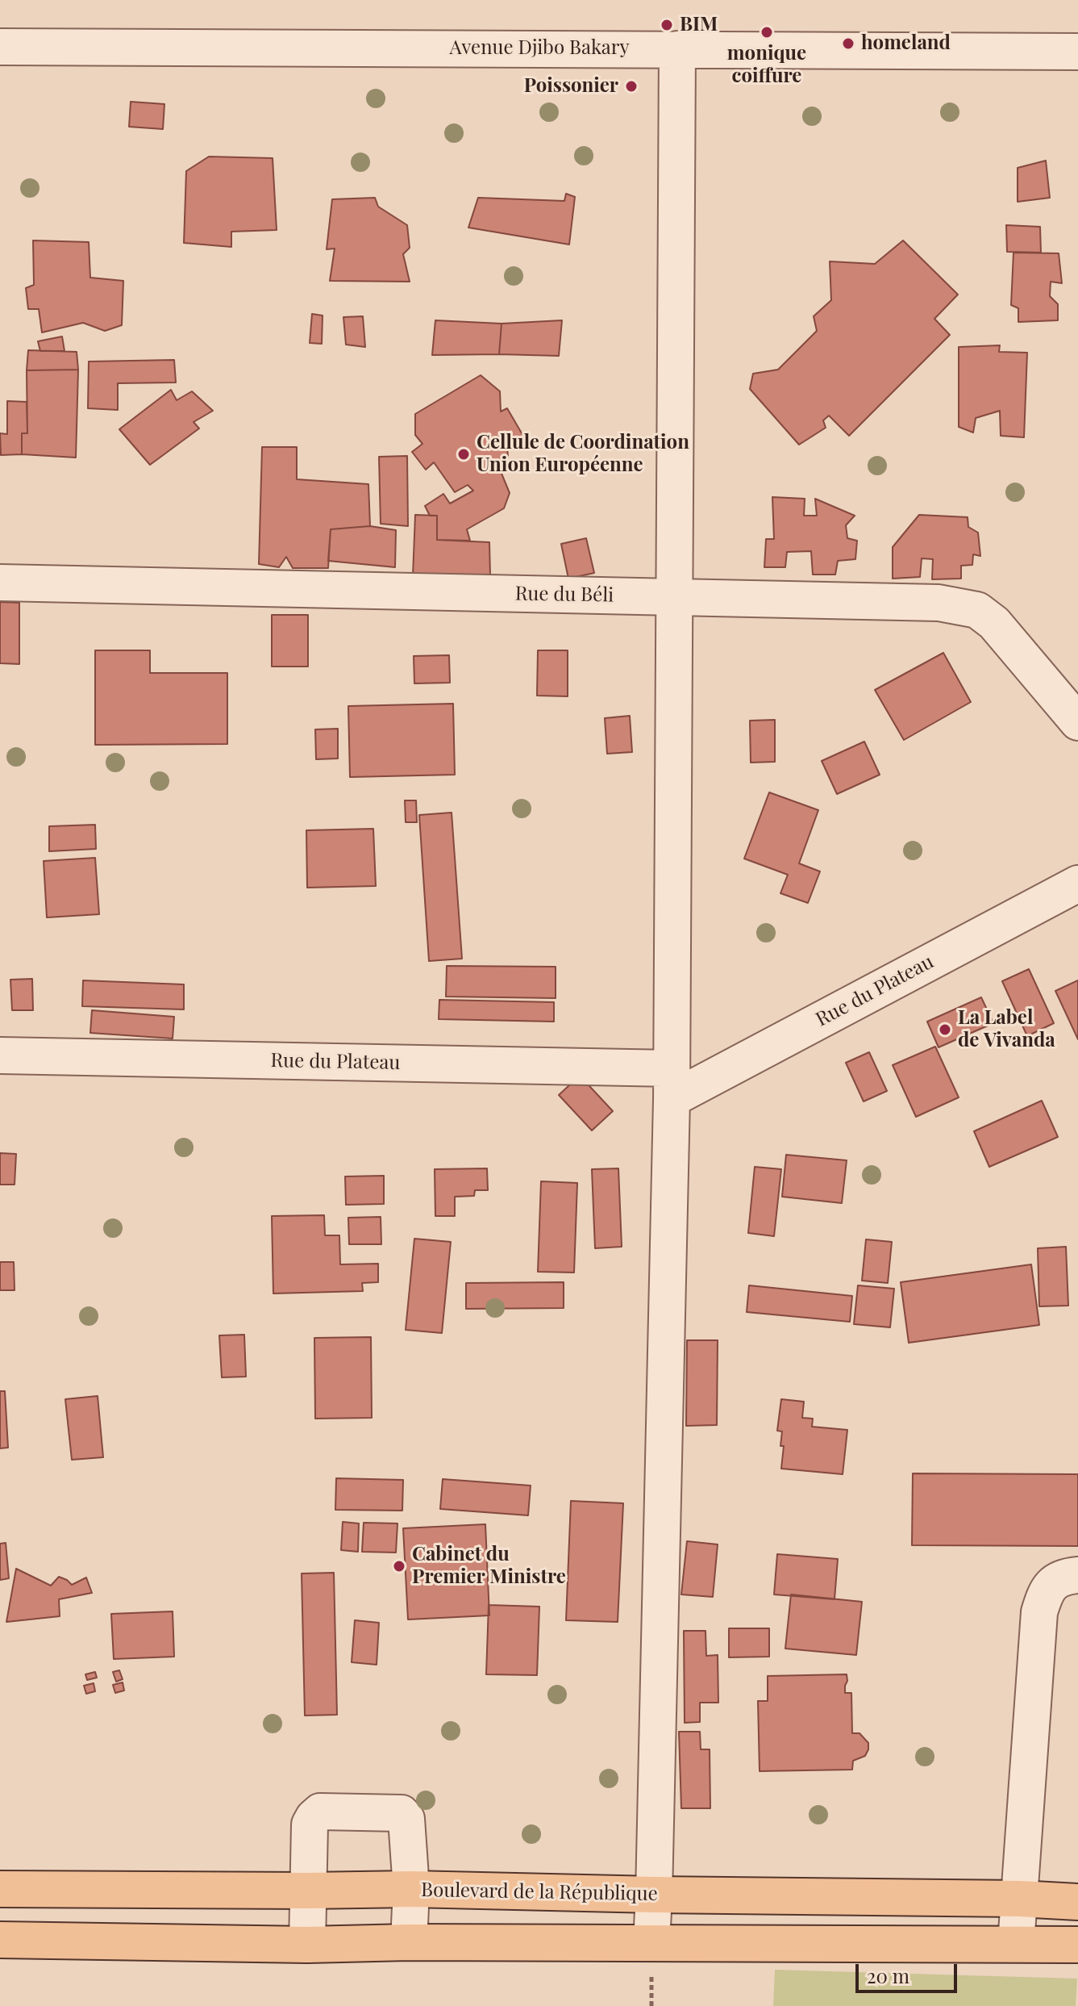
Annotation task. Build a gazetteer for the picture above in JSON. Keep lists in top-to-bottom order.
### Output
{
  "streets": {
    "main road": ["Boulevard de la République"],
    "street": ["Avenue Djibo Bakary", "Rue du Béli", "Rue du Plateau"]
  },
  "places": [
    "BIM",
    "monique coiffure",
    "homeland",
    "Poissonier",
    "Cellule de Coordination Union Européenne",
    "La Label de Vivanda",
    "Cabinet du Premier Ministre"
  ],
  "scale_bar": "20 m"
}
